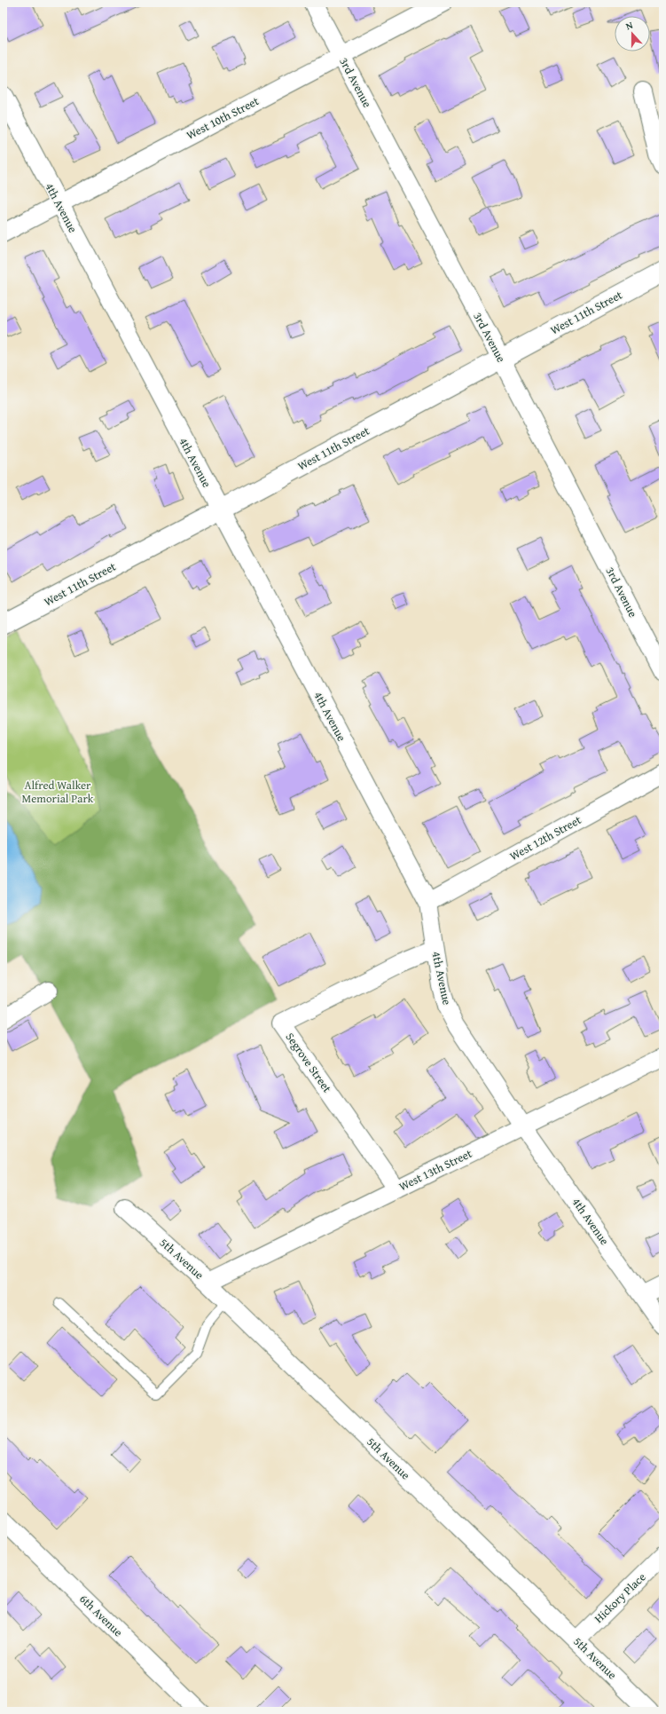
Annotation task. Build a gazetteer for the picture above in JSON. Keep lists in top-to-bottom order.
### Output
{
  "streets": {
    "street": [
      "3rd Avenue",
      "West 10th Street",
      "4th Avenue",
      "West 11th Street",
      "West 12th Street",
      "Segrove Street",
      "West 13th Street",
      "5th Avenue",
      "Hickory Place",
      "6th Avenue"
    ]
  },
  "crossings": [
    ["3rd Avenue", "West 10th Street"],
    ["3rd Avenue", "West 11th Street"],
    ["West 10th Street", "4th Avenue"],
    ["4th Avenue", "West 11th Street"],
    ["4th Avenue", "West 12th Street"],
    ["4th Avenue", "Segrove Street"],
    ["4th Avenue", "West 13th Street"],
    ["Segrove Street", "West 13th Street"],
    ["West 13th Street", "5th Avenue"],
    ["5th Avenue", "Hickory Place"]
  ],
  "parks": ["Alfred Walker Memorial Park"],
  "north": "top"
}
